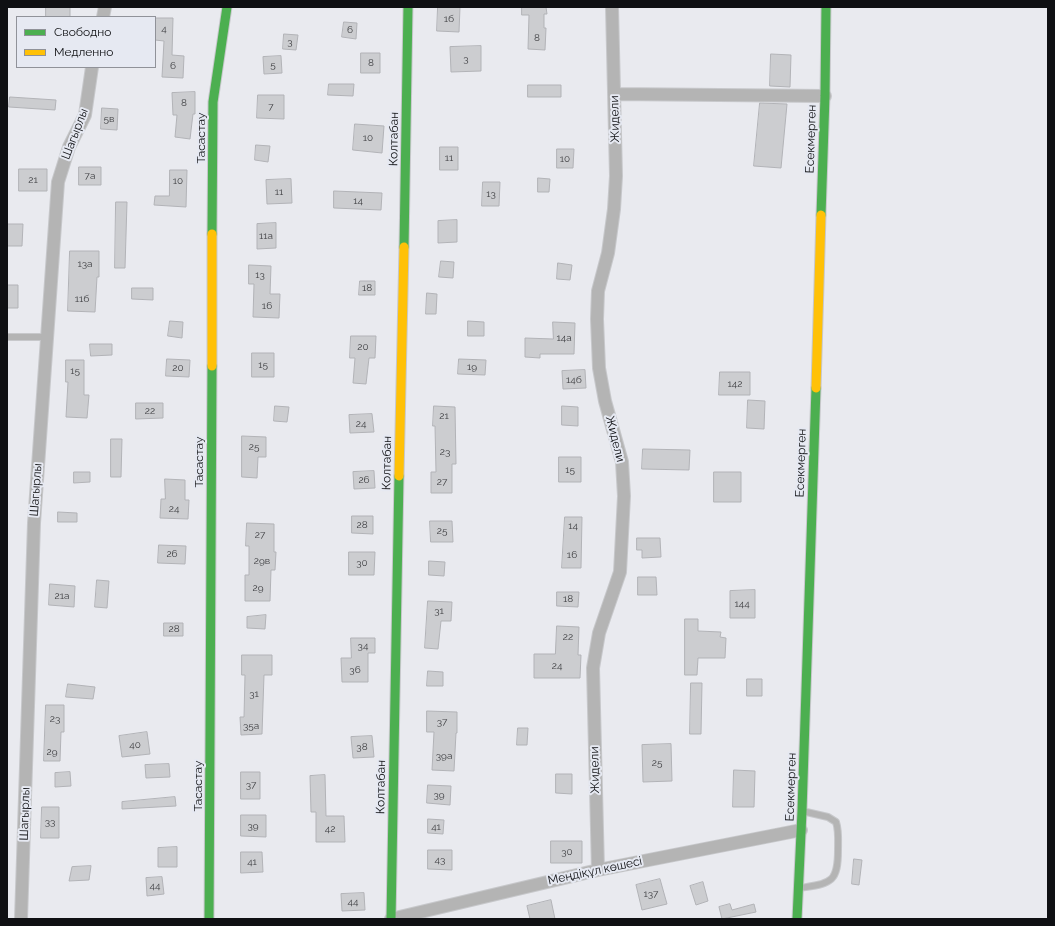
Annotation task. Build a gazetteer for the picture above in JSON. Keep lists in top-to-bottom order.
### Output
{
  "streets": {
    "street": [
      "Жидели",
      "Шагырлы",
      "Тасастау",
      "Колтабан",
      "Eсекмерген",
      "Меңдіқұл көшесі"
    ]
  },
  "crossings": [
    ["Жидели", "Меңдіқұл көшесі"],
    ["Колтабан", "Меңдіқұл көшесі"],
    ["Eсекмерген", "Меңдіқұл көшесі"]
  ],
  "house_numbers": [
    "1б",
    "4",
    "6",
    "8",
    "3",
    "3",
    "8",
    "5",
    "6",
    "8",
    "7",
    "5в",
    "10",
    "11",
    "10",
    "7а",
    "21",
    "10",
    "11",
    "13",
    "14",
    "11а",
    "13а",
    "13",
    "18",
    "11б",
    "16",
    "14а",
    "20",
    "15",
    "19",
    "20",
    "15",
    "14б",
    "142",
    "22",
    "21",
    "24",
    "25",
    "23",
    "15",
    "26",
    "27",
    "24",
    "28",
    "14",
    "25",
    "27",
    "26",
    "16",
    "29в",
    "30",
    "29",
    "21а",
    "18",
    "144",
    "31",
    "28",
    "22",
    "34",
    "24",
    "36",
    "31",
    "23",
    "37",
    "35а",
    "40",
    "38",
    "29",
    "39а",
    "25",
    "37",
    "39",
    "33",
    "39",
    "41",
    "42",
    "30",
    "43",
    "41",
    "44",
    "137",
    "44"
  ],
  "legend": ["Свободно", "Медленно"]
}
